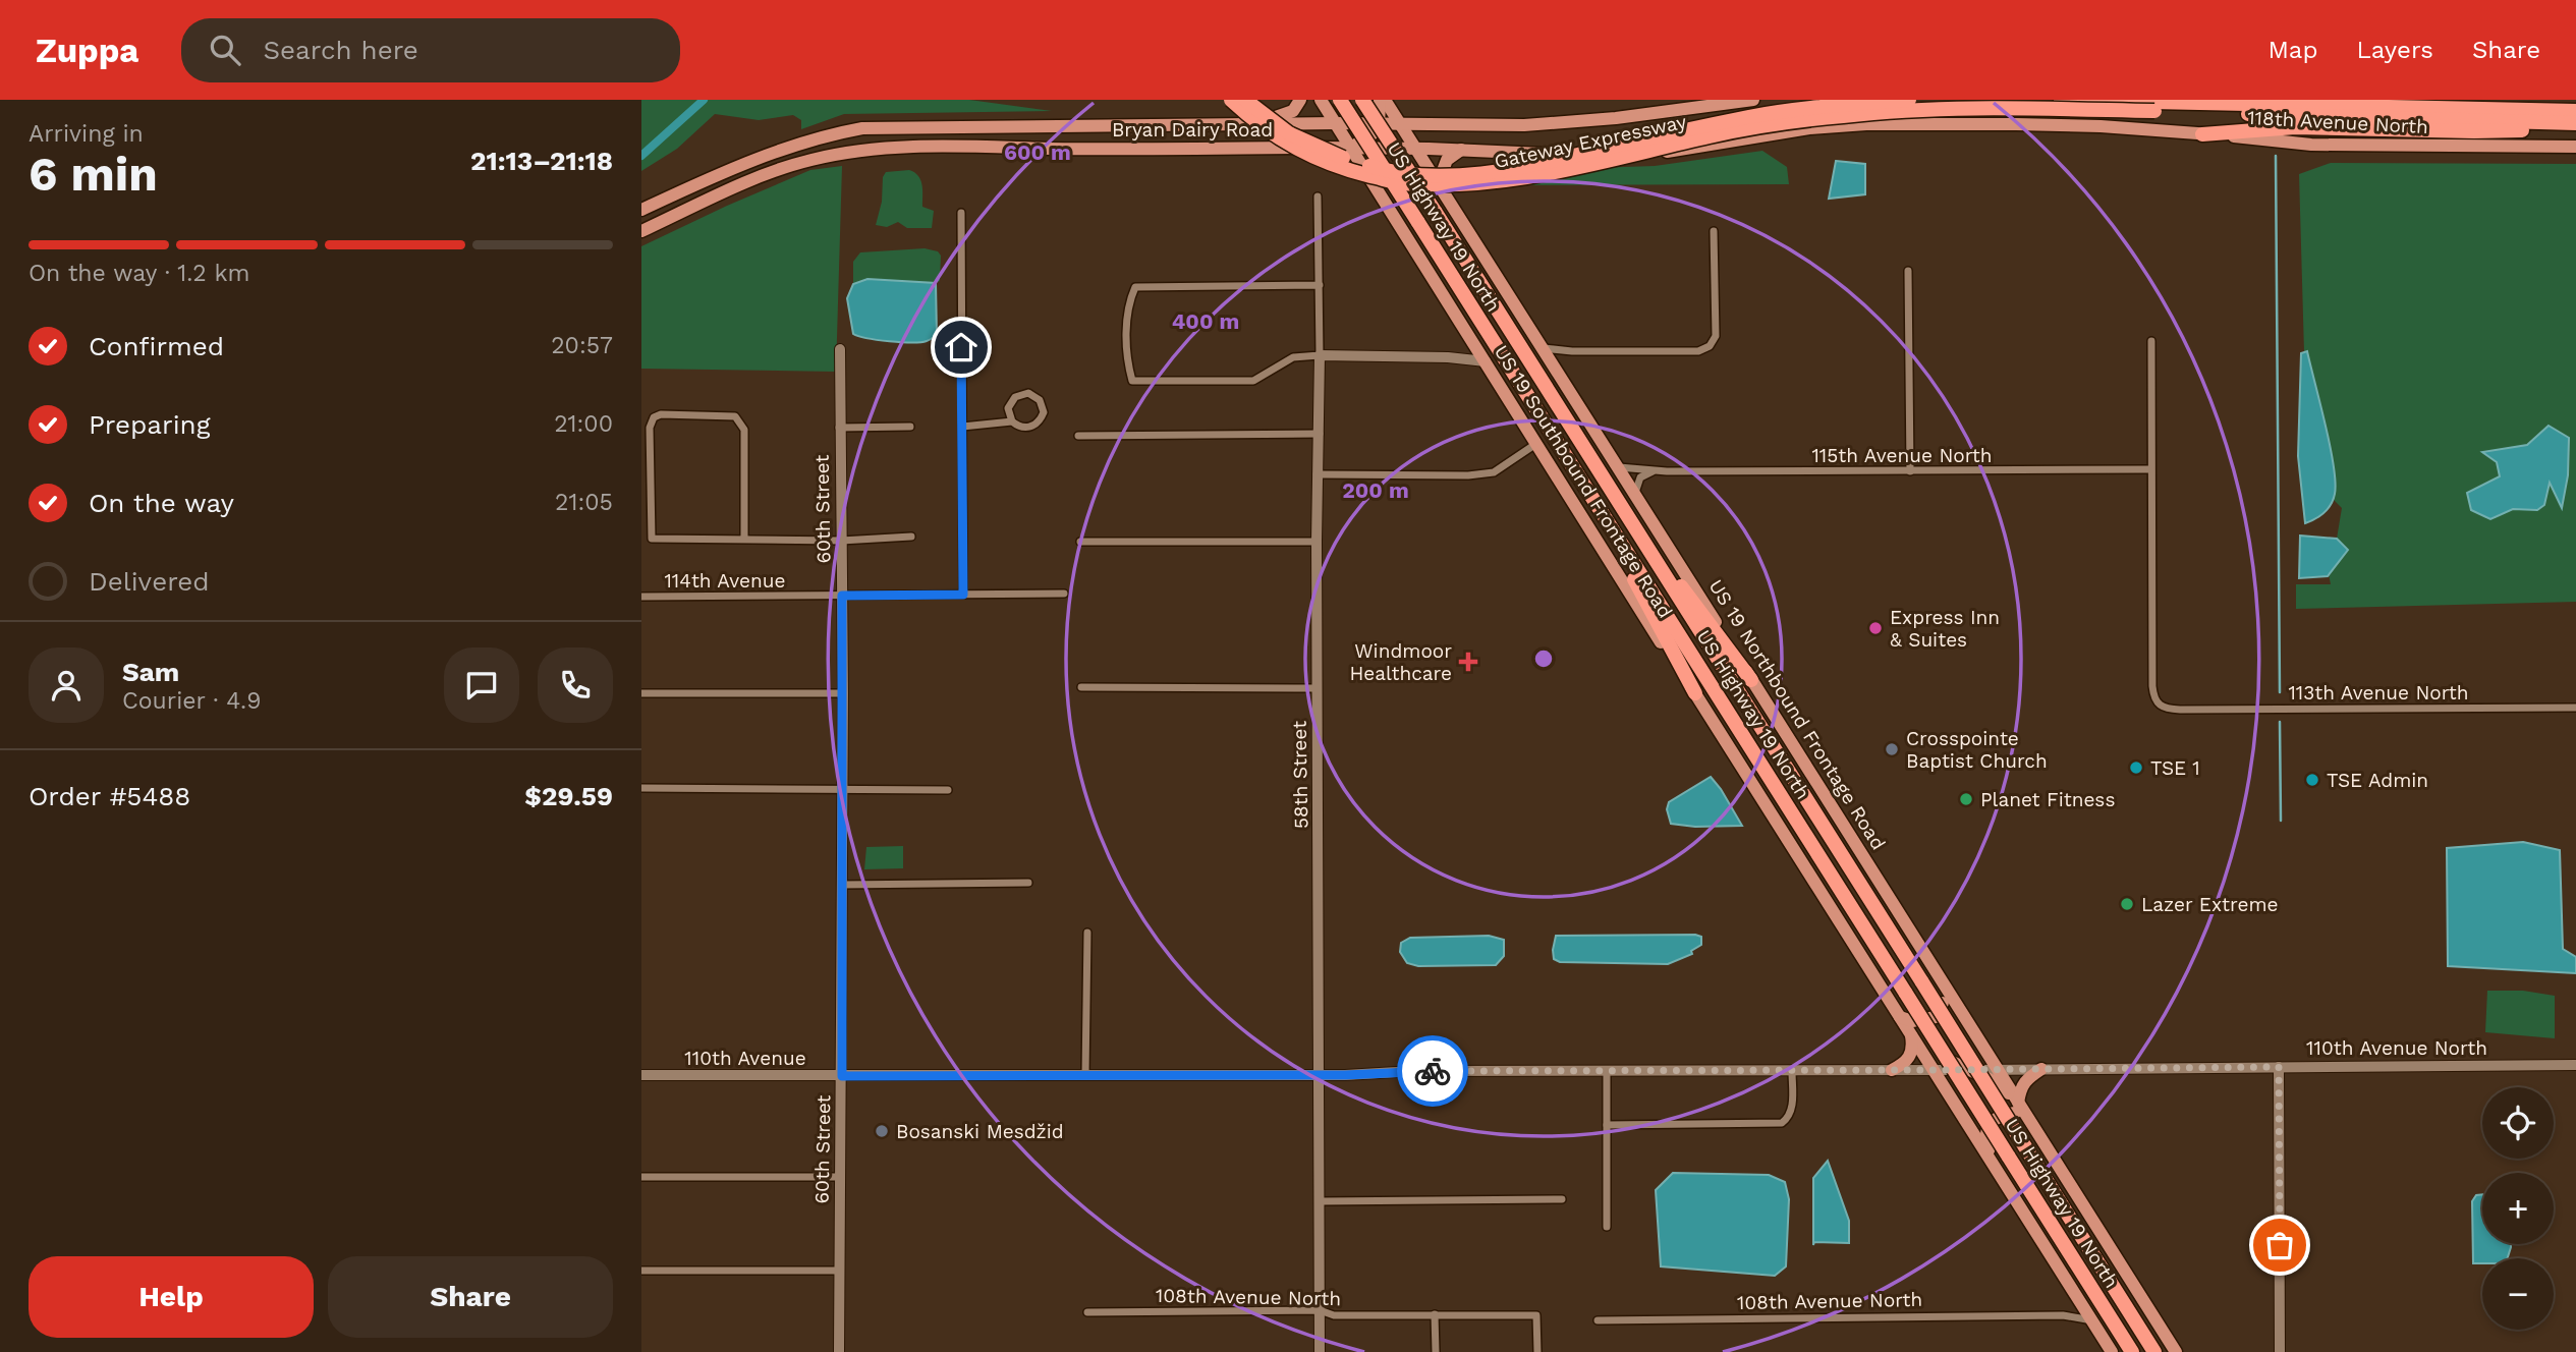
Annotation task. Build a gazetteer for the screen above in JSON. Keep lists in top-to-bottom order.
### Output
{
  "streets": {
    "highway": ["Gateway Expressway", "US Highway 19 North"],
    "main road": [
      "118th Avenue North",
      "Bryan Dairy Road",
      "US 19 Southbound Frontage Road",
      "US 19 Northbound Frontage Road"
    ],
    "street": [
      "115th Avenue North",
      "60th Street",
      "114th Avenue",
      "113th Avenue North",
      "58th Street",
      "110th Avenue North",
      "110th Avenue",
      "108th Avenue North"
    ]
  },
  "crossings": [
    ["118th Avenue North", "Bryan Dairy Road"],
    ["118th Avenue North", "US 19 Northbound Frontage Road"],
    ["Bryan Dairy Road", "US 19 Southbound Frontage Road"],
    ["Bryan Dairy Road", "US 19 Northbound Frontage Road"],
    ["115th Avenue North", "113th Avenue North"],
    ["115th Avenue North", "US 19 Northbound Frontage Road"],
    ["US 19 Southbound Frontage Road", "110th Avenue North"],
    ["US 19 Southbound Frontage Road", "108th Avenue North"],
    ["60th Street", "114th Avenue"],
    ["60th Street", "110th Avenue"],
    ["US 19 Northbound Frontage Road", "110th Avenue North"],
    ["58th Street", "110th Avenue North"],
    ["58th Street", "110th Avenue"],
    ["58th Street", "108th Avenue North"],
    ["110th Avenue North", "110th Avenue"]
  ],
  "places": {
    "other": [
      "Express Inn & Suites",
      "Crosspointe Baptist Church",
      "TSE 1",
      "TSE Admin",
      "Planet Fitness",
      "Lazer Extreme",
      "Bosanski Mesdžid"
    ],
    "health": ["Windmoor Healthcare"]
  },
  "page": {
    "header": "Zuppa",
    "search": "Search here",
    "nav": ["Map", "Layers", "Share"],
    "heading": ["6 min", "Arriving in", "21:13–21:18"],
    "panel": [
      "Sam",
      "Courier · 4.9",
      "Order #5488",
      "$29.59"
    ],
    "bar": "On the way · 1.2 km",
    "list": [
      ["Confirmed", "20:57"],
      ["Preparing", "21:00"],
      ["On the way", "21:05"],
      "Delivered"
    ],
    "map_buttons": ["+", "−"],
    "buttons": ["Help", "Share"]
  },
  "rings": ["600 m", "400 m", "200 m"]
}
